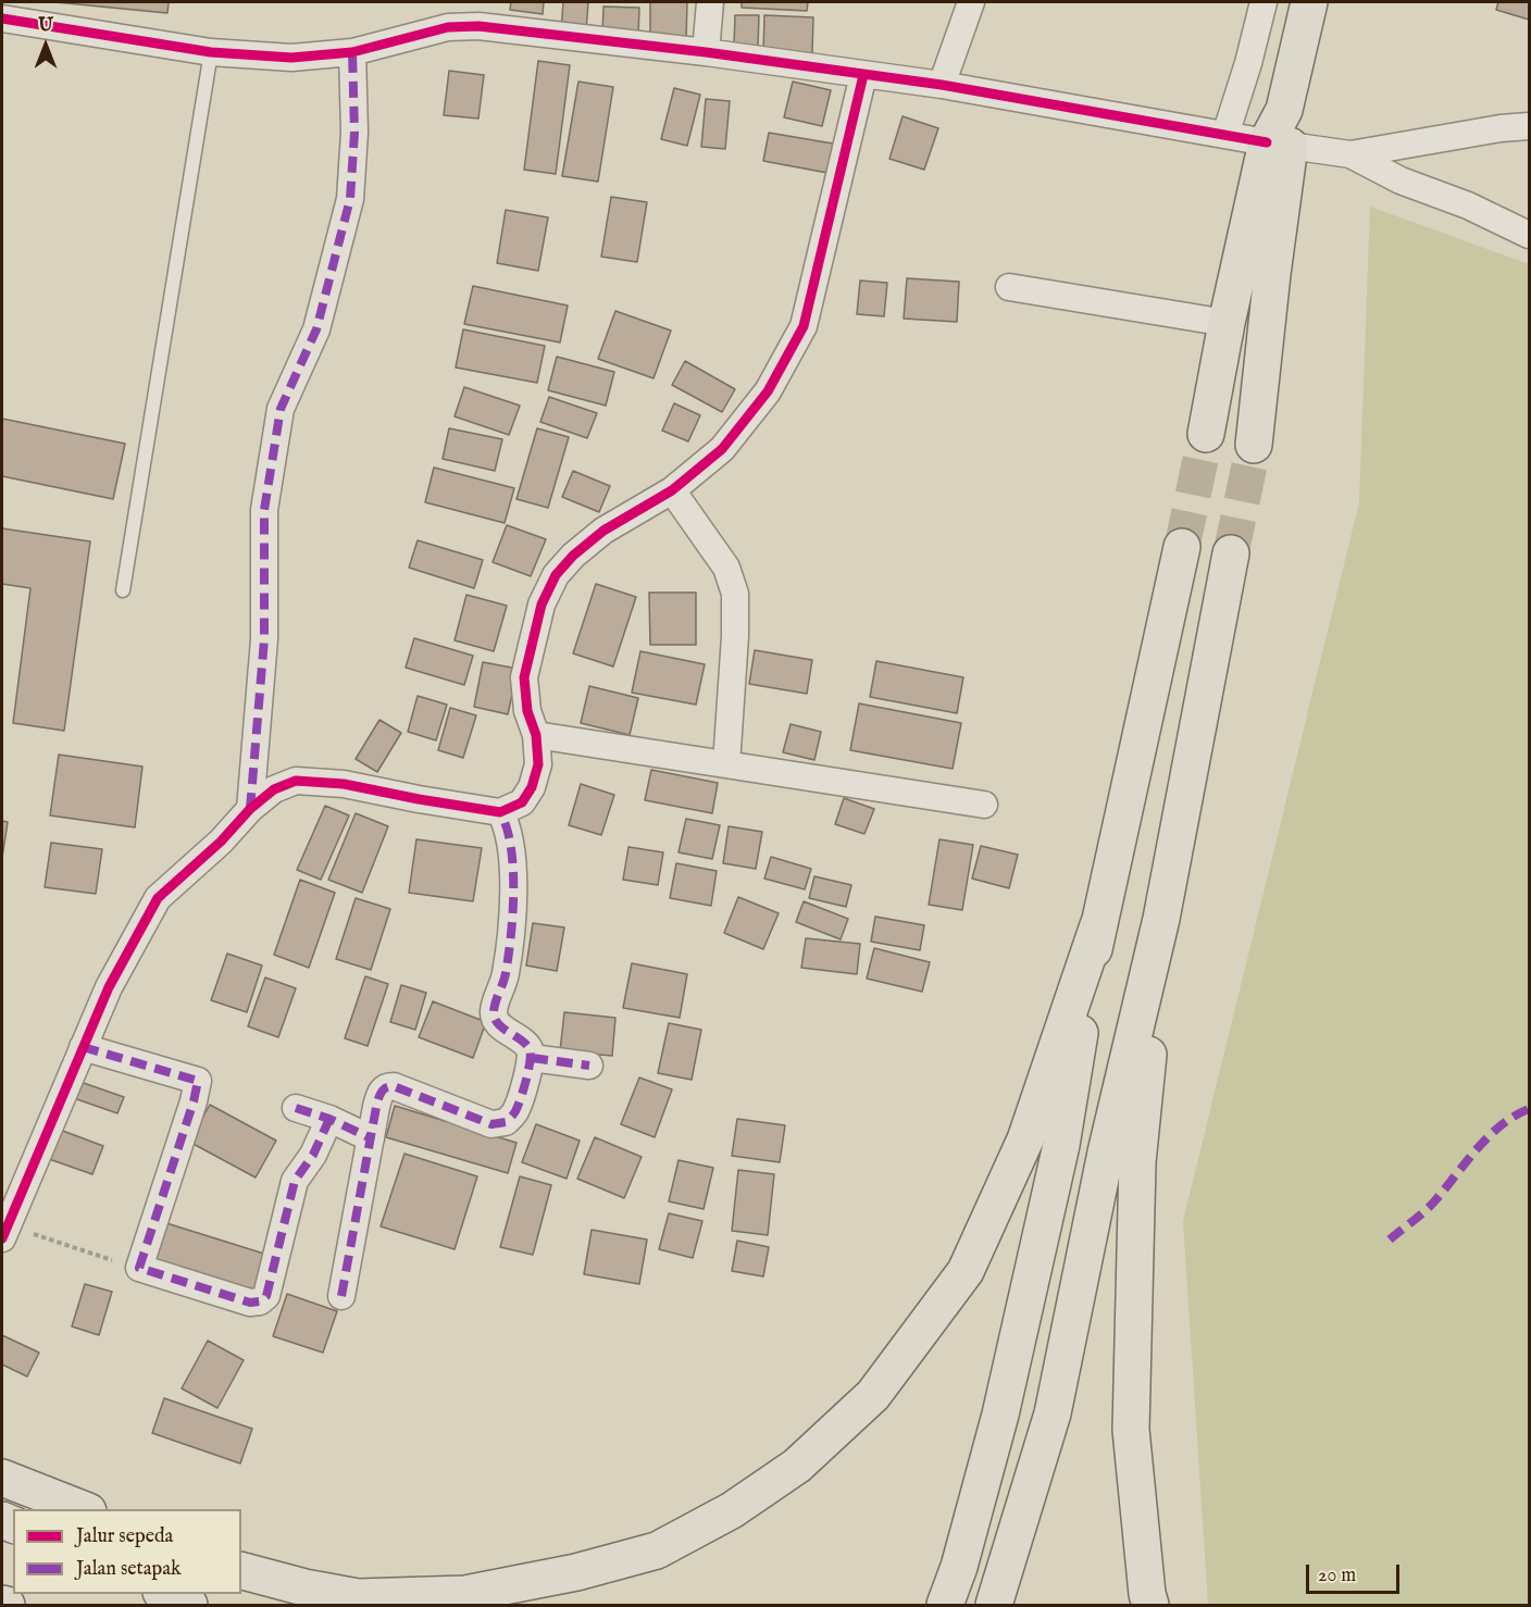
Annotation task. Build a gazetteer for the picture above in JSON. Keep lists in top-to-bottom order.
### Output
{
  "legend": ["Jalur sepeda", "Jalan setapak"],
  "scale_bar": "20 m",
  "north": "top"
}
